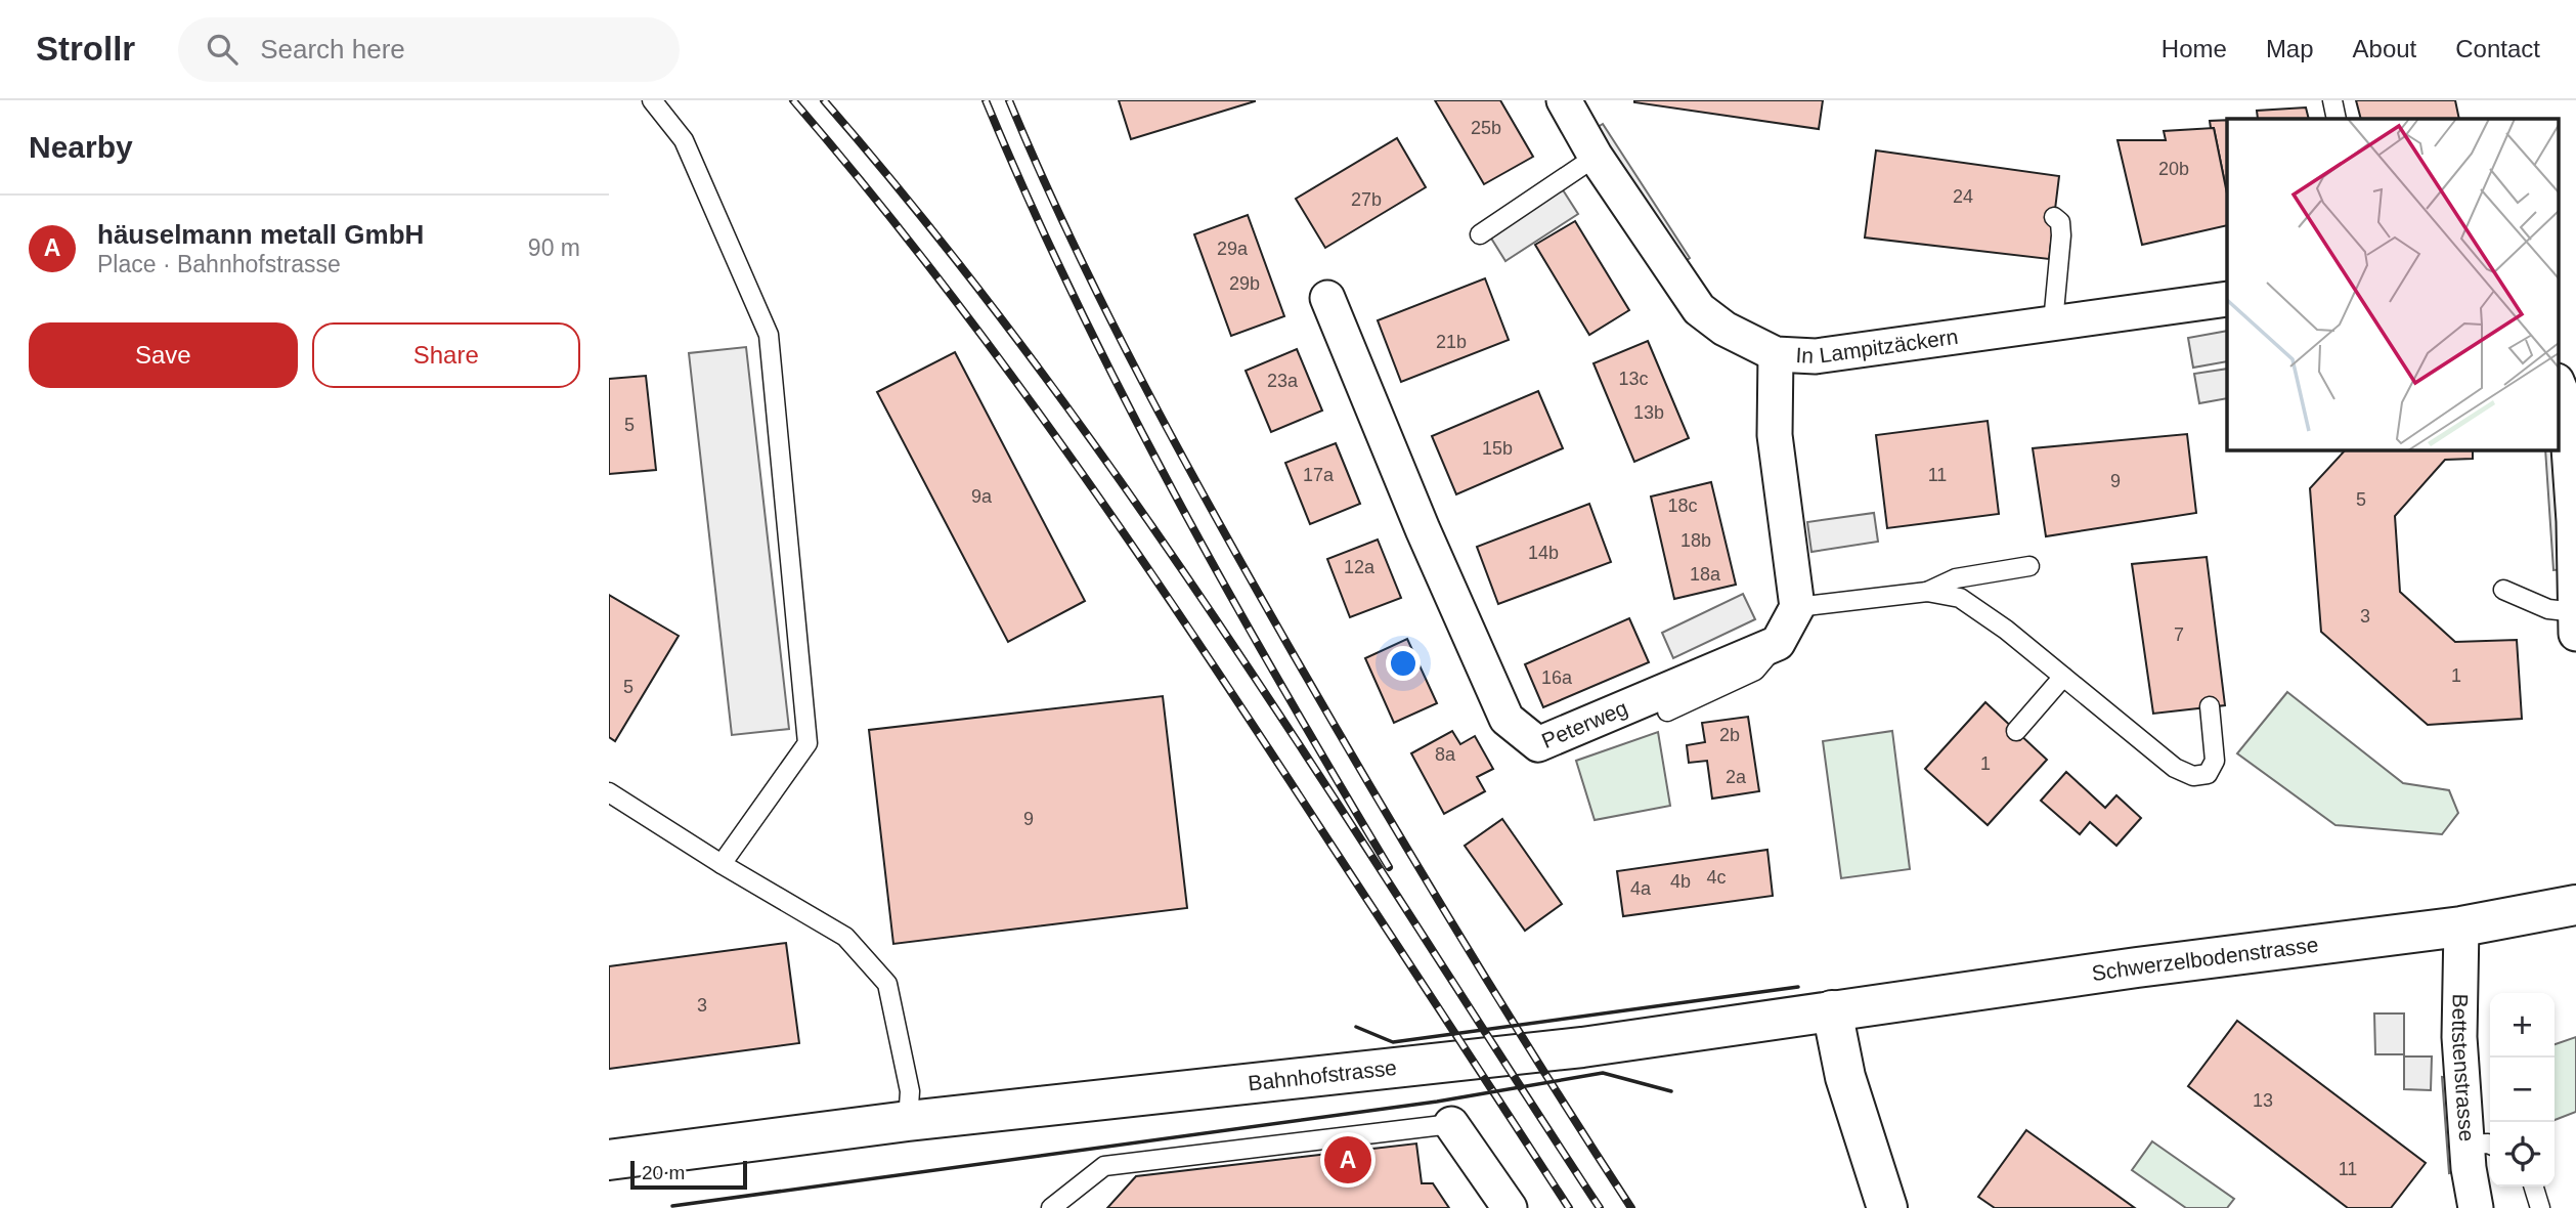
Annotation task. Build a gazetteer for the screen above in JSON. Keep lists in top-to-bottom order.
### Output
{
  "streets": {
    "street": [
      "In Lampitzäckern",
      "Peterweg",
      "Schwerzelbodenstrasse",
      "Bettstenstrasse",
      "Bahnhofstrasse"
    ]
  },
  "crossings": [
    ["Schwerzelbodenstrasse", "Bettstenstrasse"],
    ["Schwerzelbodenstrasse", "Bahnhofstrasse"]
  ],
  "house_numbers": [
    "25b",
    "20b",
    "24",
    "27b",
    "29a",
    "29b",
    "21b",
    "13c",
    "23a",
    "13b",
    "5",
    "15b",
    "17a",
    "11",
    "9",
    "9a",
    "5",
    "18c",
    "18b",
    "14b",
    "12a",
    "18a",
    "3",
    "7",
    "1",
    "16a",
    "5",
    "2b",
    "8a",
    "1",
    "2a",
    "9",
    "4c",
    "4b",
    "4a",
    "3",
    "13",
    "11"
  ],
  "scale_bar": "20 m",
  "page": {
    "header": "Strollr",
    "search": "Search here",
    "nav": [
      "Home",
      "Map",
      "About",
      "Contact"
    ],
    "heading": "Nearby",
    "list": [
      {
        "mark": "A",
        "name": "häuselmann metall GmbH",
        "note": "Place · Bahnhofstrasse",
        "value": "90 m"
      }
    ],
    "buttons": ["Save", "Share"],
    "map_buttons": ["+", "−"],
    "pins": "A",
    "scale": "20 m"
  }
}
